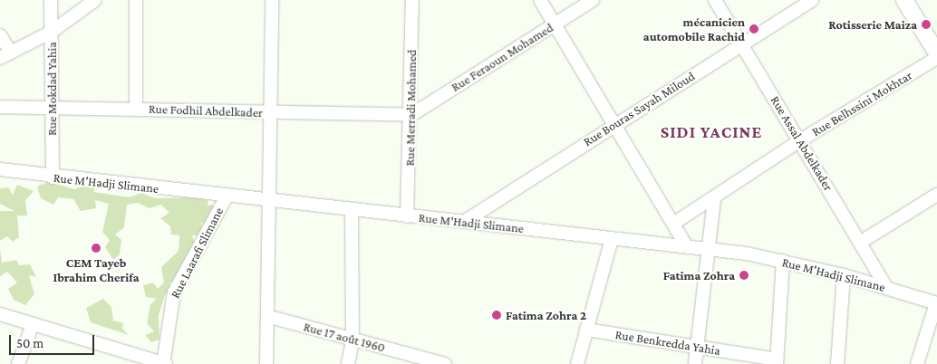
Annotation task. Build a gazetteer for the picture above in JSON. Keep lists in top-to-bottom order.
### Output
{
  "streets": {
    "street": [
      "Rue Feraoun Mohamed",
      "Rue Mokdad Yahia",
      "Rue Belhssini Mokhtar",
      "Rue Merradi Mohamed",
      "Rue Bouras Sayah Miloud",
      "Rue Fodhil Abdelkader",
      "Rue Assal Abdelkader",
      "Rue M'Hadji Slimane",
      "Rue Laarafi Slimane",
      "Rue 17 août 1960",
      "Rue Benkredda Yahia"
    ]
  },
  "crossings": [
    ["Rue Feraoun Mohamed", "Rue Merradi Mohamed"],
    ["Rue Feraoun Mohamed", "Rue Fodhil Abdelkader"],
    ["Rue Mokdad Yahia", "Rue Fodhil Abdelkader"],
    ["Rue Mokdad Yahia", "Rue M'Hadji Slimane"],
    ["Rue Belhssini Mokhtar", "Rue Assal Abdelkader"],
    ["Rue Merradi Mohamed", "Rue Fodhil Abdelkader"],
    ["Rue Merradi Mohamed", "Rue M'Hadji Slimane"],
    ["Rue Bouras Sayah Miloud", "Rue Assal Abdelkader"],
    ["Rue Bouras Sayah Miloud", "Rue M'Hadji Slimane"],
    ["Rue Assal Abdelkader", "Rue M'Hadji Slimane"],
    ["Rue M'Hadji Slimane", "Rue Laarafi Slimane"]
  ],
  "districts": ["SIDI YACINE"],
  "places": [
    "Rotisserie Maiza",
    "mécanicien automobile Rachid",
    "CEM Tayeb Ibrahim Cherifa",
    "Fatima Zohra",
    "Fatima Zohra 2"
  ],
  "scale_bar": "50 m"
}
